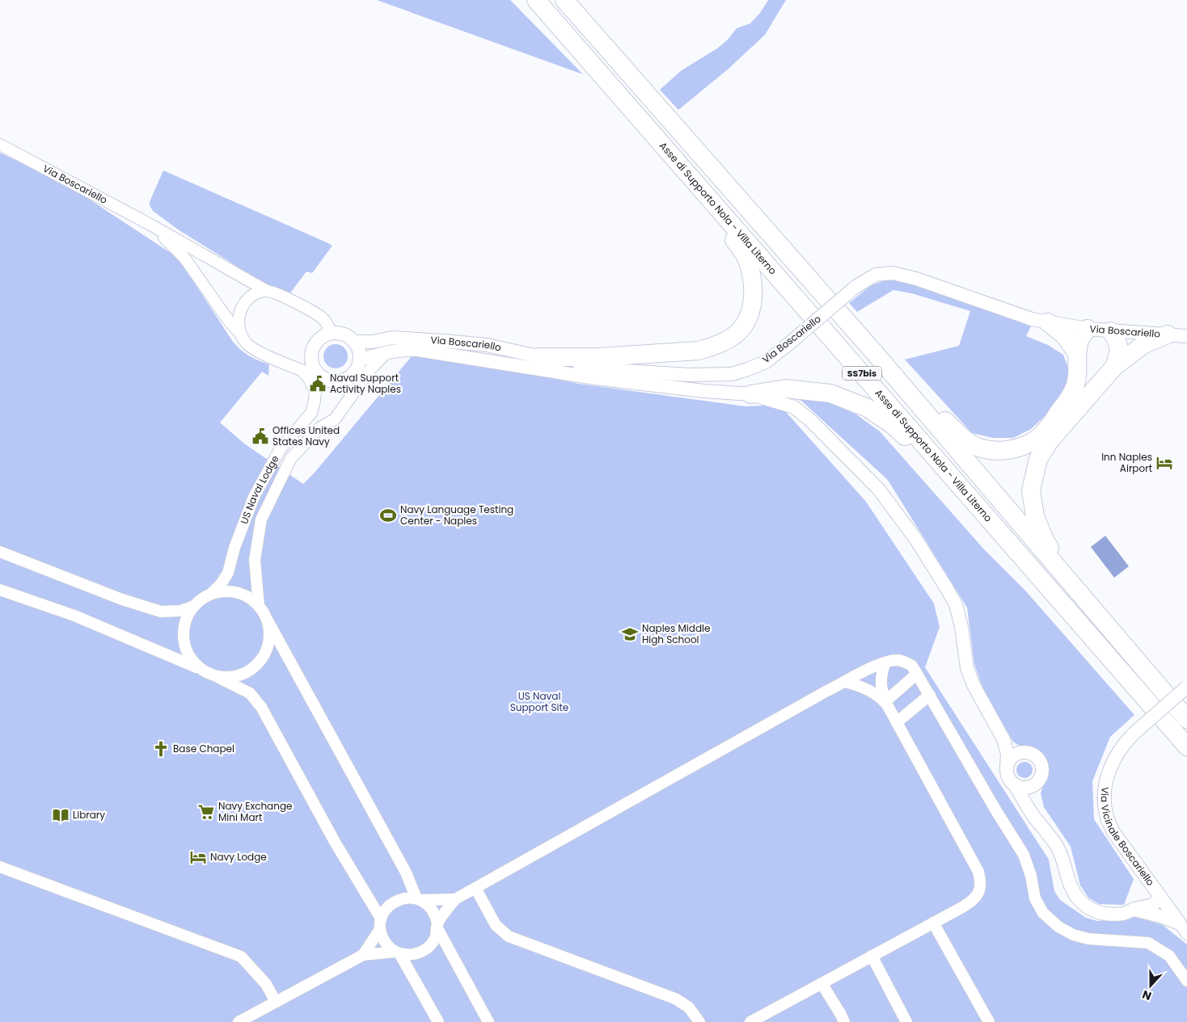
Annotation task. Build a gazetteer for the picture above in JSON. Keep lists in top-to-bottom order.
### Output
{
  "streets": {
    "highway": ["Asse di Supporto Nola - Villa Literno", "SS7bis"],
    "street": ["Via Boscariello", "US Naval Lodge", "Via Vicinale Boscariello"]
  },
  "crossings": [
    ["Via Boscariello", "US Naval Lodge"]
  ],
  "parks": ["US Naval Support Site"],
  "places": {
    "public building": ["Naval Support Activity Naples", "Offices United States Navy"],
    "hotel": ["Inn Naples Airport", "Navy Lodge"],
    "sports": ["Navy Language Testing Center - Naples"],
    "school or university": ["Naples Middle High School"],
    "church": ["Base Chapel"],
    "supermarket": ["Navy Exchange Mini Mart"],
    "library": ["Library"]
  },
  "north": "bottom"
}
